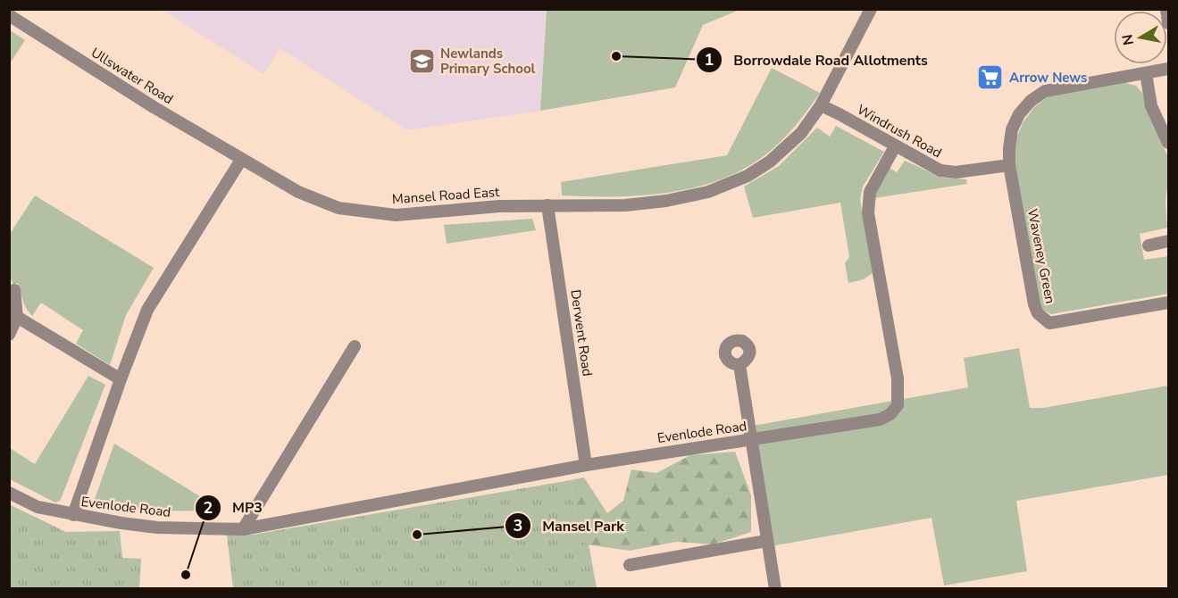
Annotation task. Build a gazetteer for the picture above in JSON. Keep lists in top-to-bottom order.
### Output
{
  "streets": {
    "street": [
      "Ullswater Road",
      "Windrush Road",
      "Mansel Road East",
      "Waveney Green",
      "Derwent Road",
      "Evenlode Road"
    ]
  },
  "crossings": [
    ["Ullswater Road", "Mansel Road East"],
    ["Windrush Road", "Mansel Road East"],
    ["Windrush Road", "Waveney Green"],
    ["Windrush Road", "Evenlode Road"],
    ["Mansel Road East", "Derwent Road"],
    ["Derwent Road", "Evenlode Road"]
  ],
  "places": {
    "other": ["Borrowdale Road Allotments", "Mansel Park", "MP3"],
    "school or university": ["Newlands Primary School"],
    "supermarket": ["Arrow News"]
  },
  "north": "left"
}
